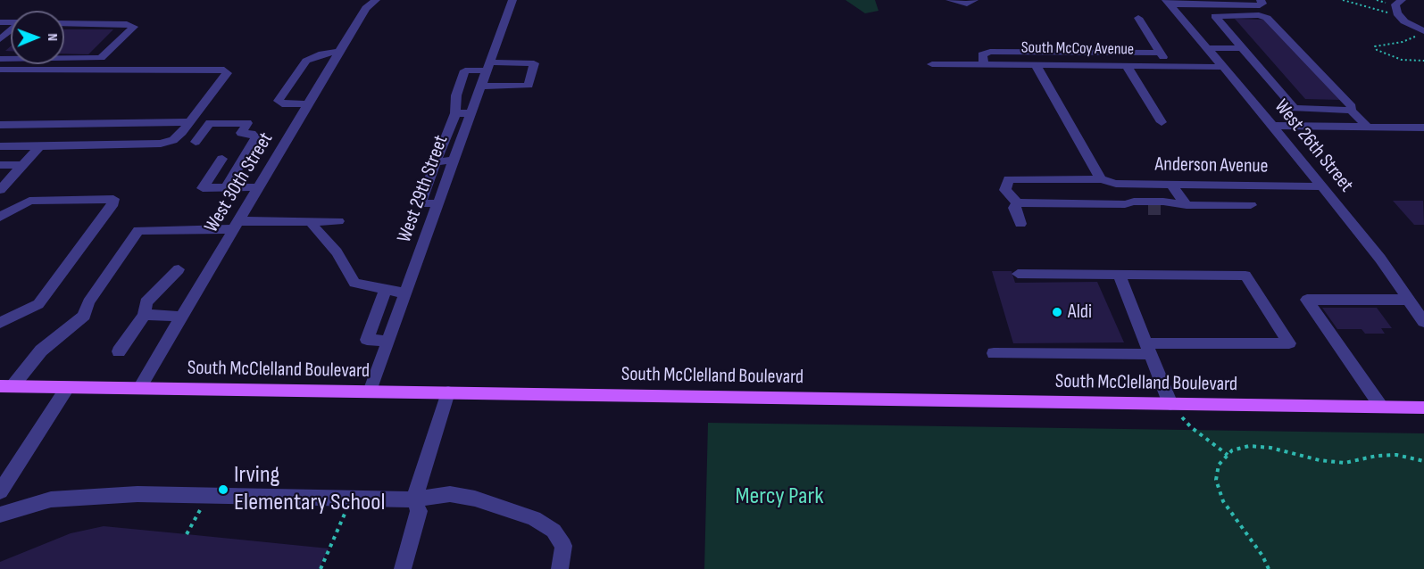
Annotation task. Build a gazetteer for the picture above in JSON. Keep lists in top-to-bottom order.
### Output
{
  "streets": {
    "main road": ["South McClelland Boulevard"],
    "street": [
      "South McCoy Avenue",
      "West 26th Street",
      "Anderson Avenue",
      "West 30th Street",
      "West 29th Street"
    ]
  },
  "crossings": [
    ["South McCoy Avenue", "West 26th Street"],
    ["West 26th Street", "Anderson Avenue"],
    ["West 30th Street", "South McClelland Boulevard"],
    ["West 29th Street", "South McClelland Boulevard"]
  ],
  "parks": ["Mercy Park"],
  "places": ["Aldi", "Irving Elementary School"],
  "north": "right"
}
